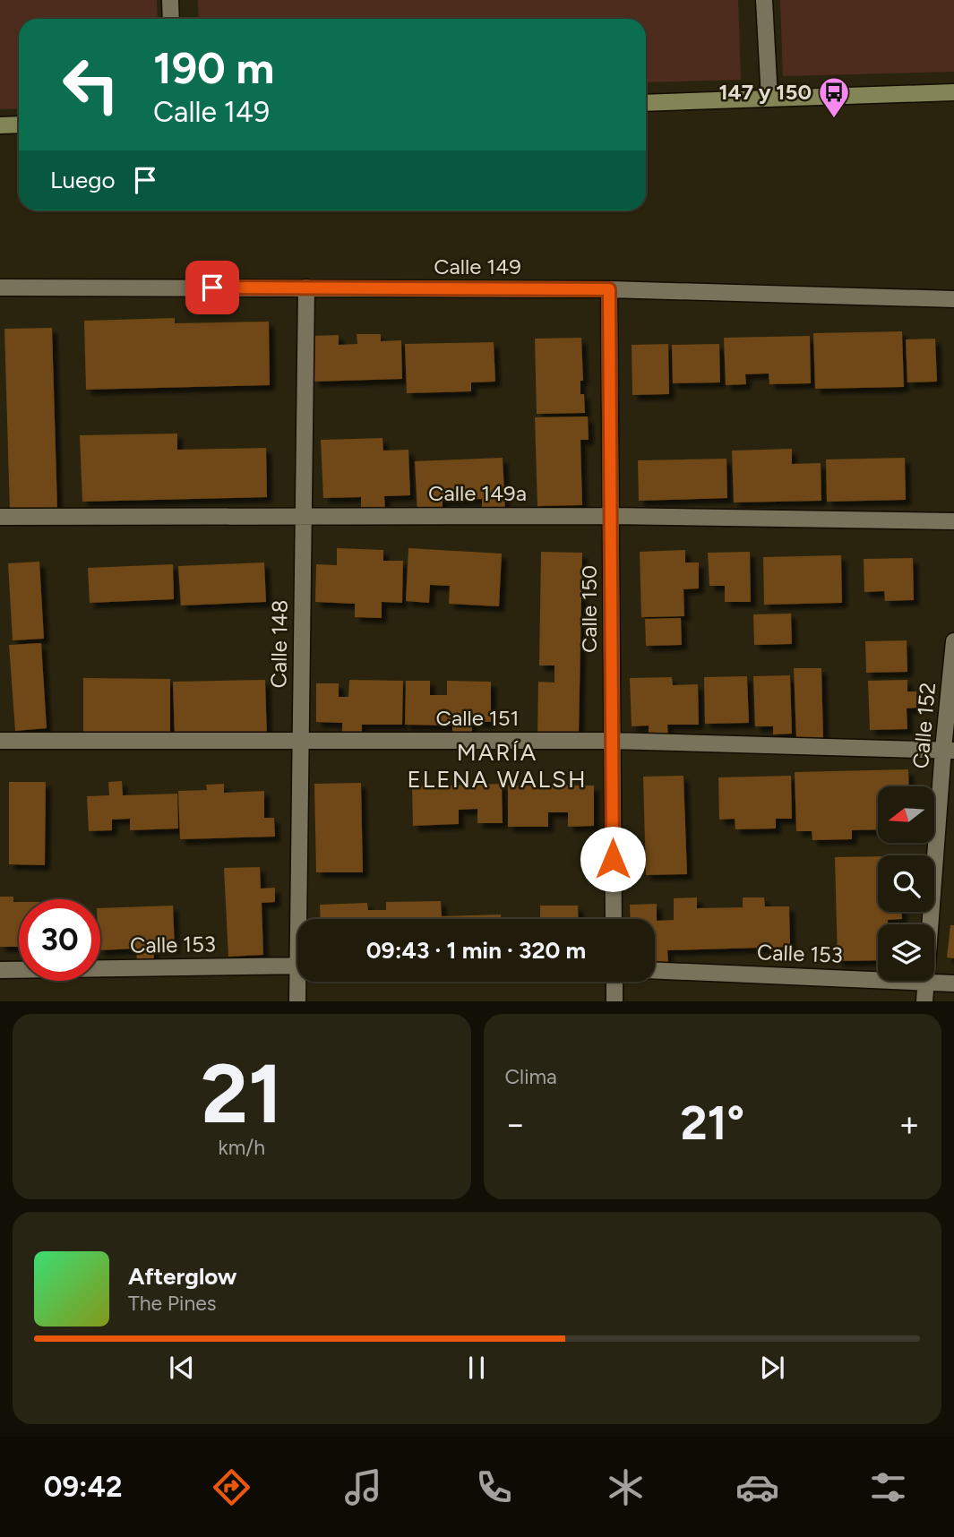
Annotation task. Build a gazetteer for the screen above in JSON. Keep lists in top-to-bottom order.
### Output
{
  "streets": {
    "street": [
      "Calle 149",
      "Calle 149a",
      "Calle 150",
      "Calle 148",
      "Calle 151",
      "Calle 152",
      "Calle 153"
    ]
  },
  "crossings": [
    ["Calle 149", "Calle 150"],
    ["Calle 149", "Calle 148"],
    ["Calle 149a", "Calle 150"],
    ["Calle 149a", "Calle 148"],
    ["Calle 150", "Calle 151"],
    ["Calle 148", "Calle 151"],
    ["Calle 151", "Calle 152"],
    ["Calle 152", "Calle 153"]
  ],
  "districts": ["MARÍA ELENA WALSH"],
  "places": {
    "bus stop": ["147 y 150"]
  },
  "north": "left",
  "page": {
    "turn": ["190 m", "Calle 149"],
    "then": "Luego",
    "limit": "30",
    "trip": "09:43 · 1 min · 320 m",
    "tile": [
      ["21", "km/h"],
      "Clima"
    ],
    "heat": ["−", "21°", "+"],
    "song": ["Afterglow", "The Pines"],
    "tabs": "09:42"
  }
}
